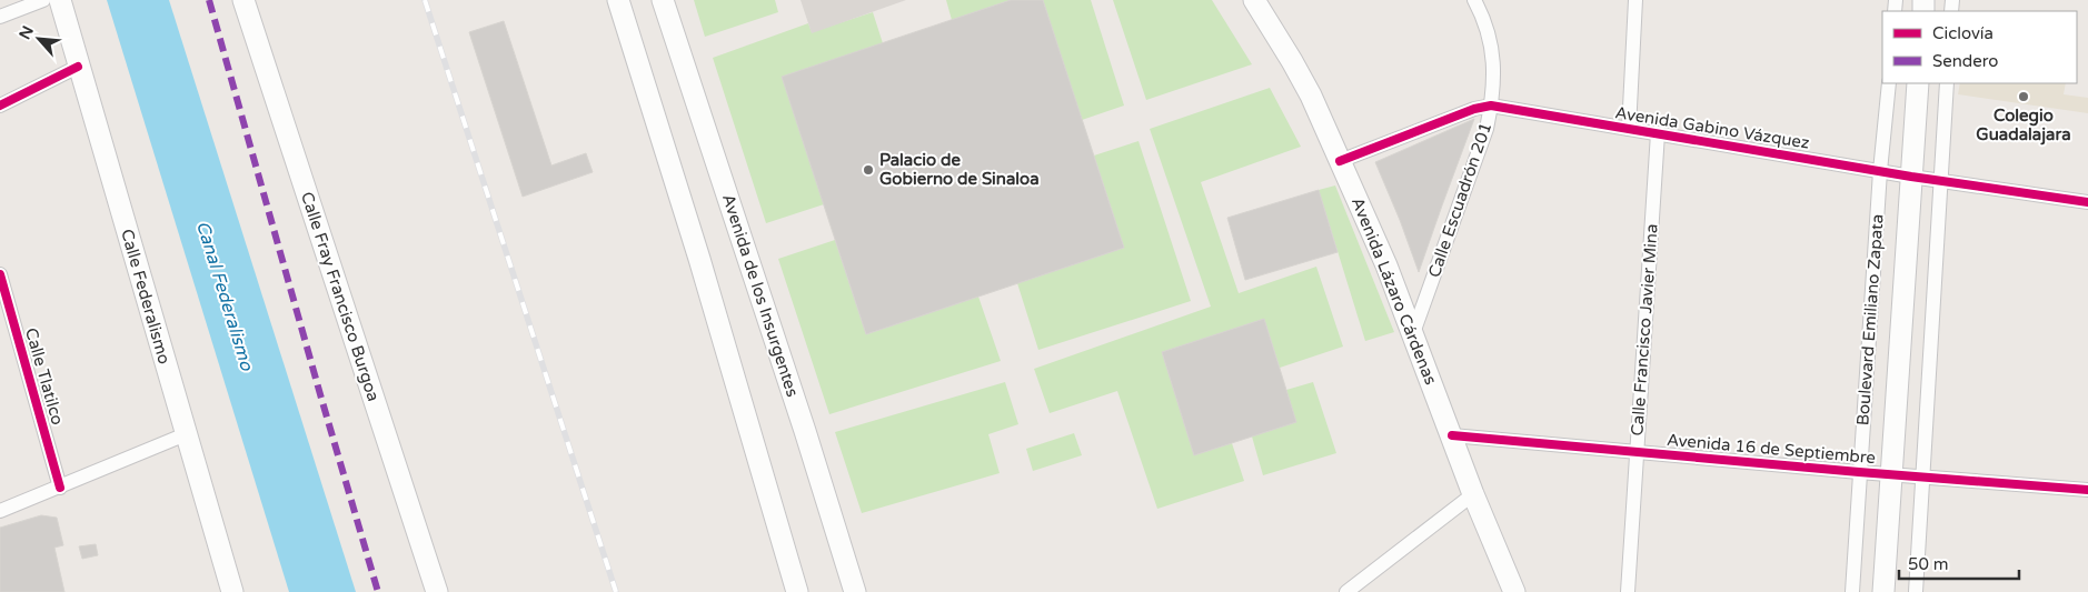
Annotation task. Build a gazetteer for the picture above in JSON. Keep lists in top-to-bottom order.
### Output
{
  "streets": {
    "main road": [
      "Avenida Lázaro Cárdenas",
      "Avenida de los Insurgentes",
      "Calle Federalismo",
      "Calle Fray Francisco Burgoa",
      "Boulevard Emiliano Zapata"
    ],
    "street": [
      "Avenida Gabino Vázquez",
      "Calle Escuadrón 201",
      "Calle Francisco Javier Mina",
      "Calle Tlatilco",
      "Avenida 16 de Septiembre"
    ]
  },
  "crossings": [
    ["Avenida Gabino Vázquez", "Calle Escuadrón 201"],
    ["Avenida Gabino Vázquez", "Avenida Lázaro Cárdenas"],
    ["Avenida Gabino Vázquez", "Boulevard Emiliano Zapata"],
    ["Avenida Gabino Vázquez", "Calle Francisco Javier Mina"],
    ["Calle Escuadrón 201", "Avenida Lázaro Cárdenas"],
    ["Avenida Lázaro Cárdenas", "Avenida 16 de Septiembre"],
    ["Boulevard Emiliano Zapata", "Avenida 16 de Septiembre"],
    ["Calle Francisco Javier Mina", "Avenida 16 de Septiembre"]
  ],
  "water": ["Canal Federalismo"],
  "places": ["Colegio Guadalajara", "Palacio de Gobierno de Sinaloa"],
  "legend": ["Ciclovía", "Sendero"],
  "scale_bar": "50 m",
  "north": "top left"
}
